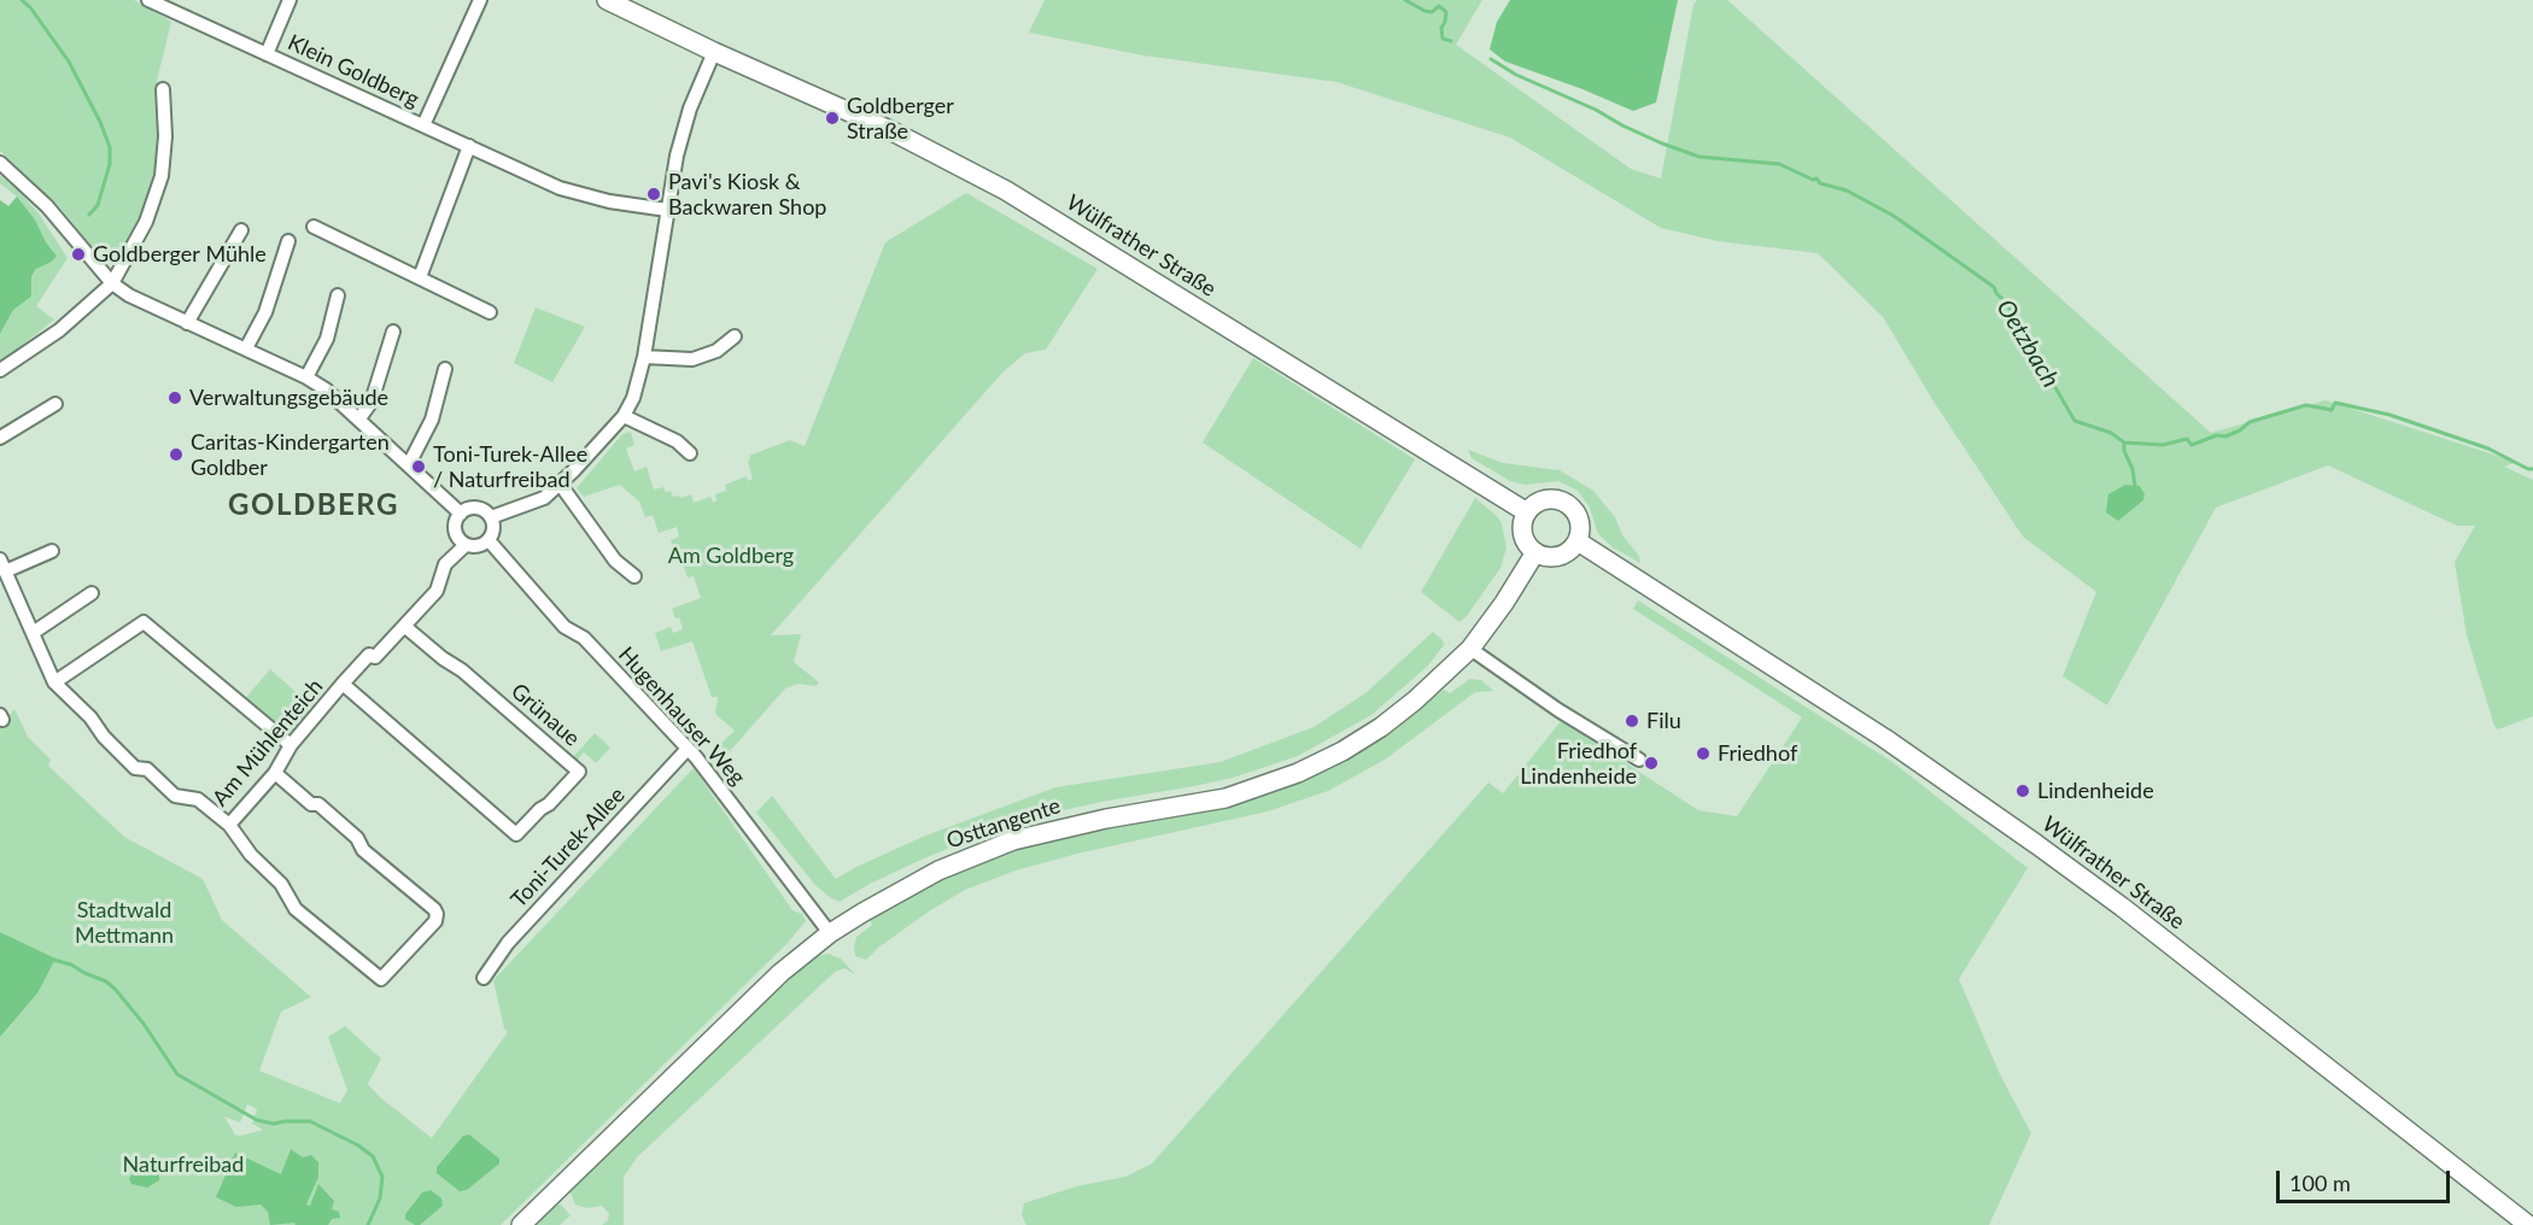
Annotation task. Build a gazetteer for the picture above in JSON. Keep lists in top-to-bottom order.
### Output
{
  "streets": {
    "main road": ["Wülfrather Straße", "Osttangente"],
    "street": [
      "Klein Goldberg",
      "Grünaue",
      "Hugenhauser Weg",
      "Am Mühlenteich",
      "Toni-Turek-Allee"
    ]
  },
  "crossings": [
    ["Wülfrather Straße", "Osttangente"],
    ["Grünaue", "Am Mühlenteich"],
    ["Hugenhauser Weg", "Am Mühlenteich"],
    ["Hugenhauser Weg", "Osttangente"],
    ["Hugenhauser Weg", "Toni-Turek-Allee"]
  ],
  "districts": ["GOLDBERG"],
  "water": ["Oetzbach"],
  "parks": ["Am Goldberg", "Stadtwald Mettmann", "Naturfreibad"],
  "places": [
    "Goldberger Straße",
    "Pavi's Kiosk & Backwaren Shop",
    "Goldberger Mühle",
    "Verwaltungsgebäude",
    "Caritas-Kindergarten Goldber",
    "Toni-Turek-Allee / Naturfreibad",
    "Filu",
    "Friedhof",
    "Friedhof Lindenheide",
    "Lindenheide"
  ],
  "scale_bar": "100 m"
}
